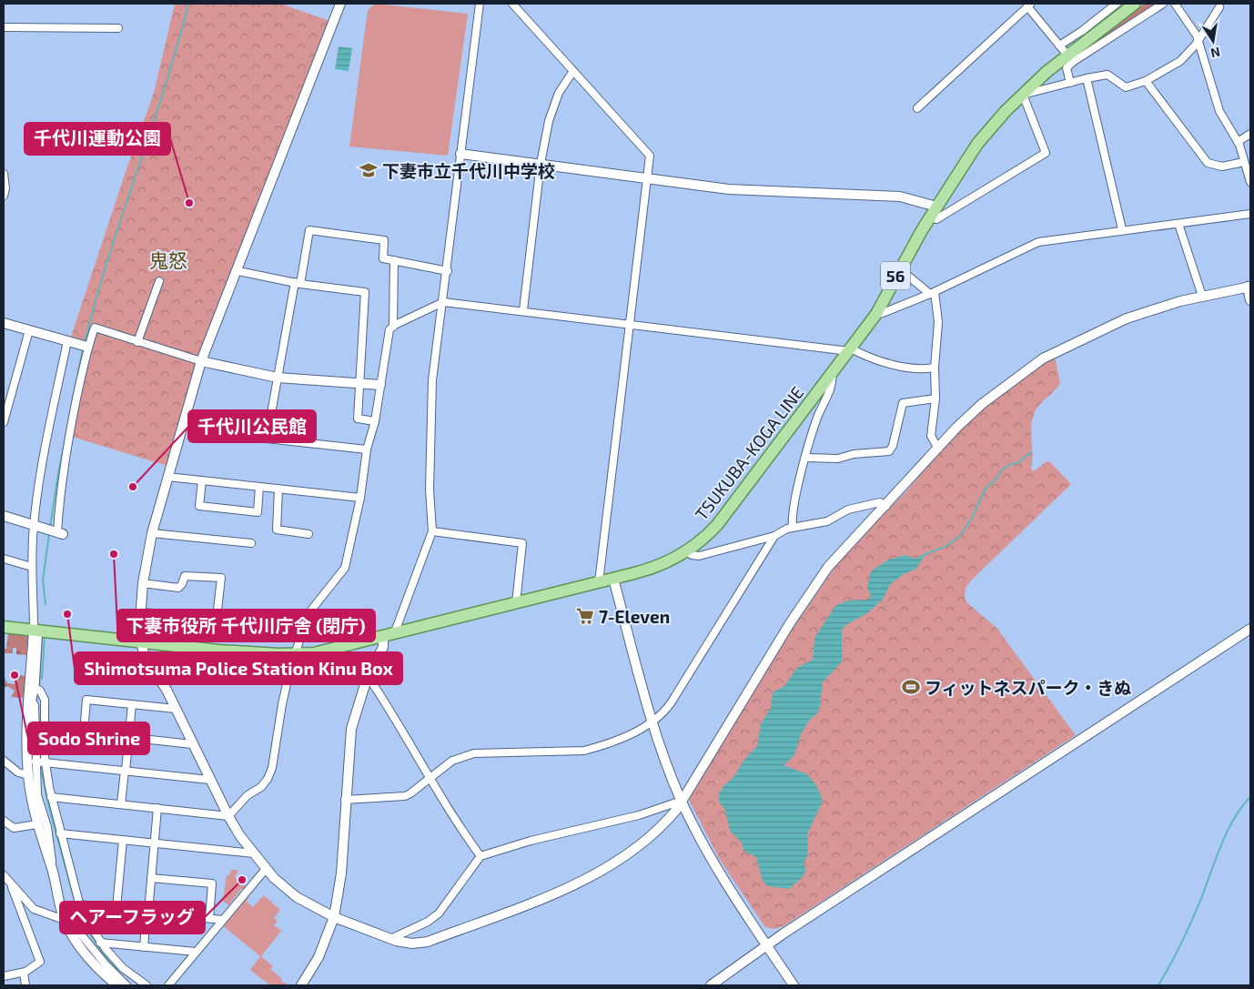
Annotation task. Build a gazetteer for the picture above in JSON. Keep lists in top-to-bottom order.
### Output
{
  "streets": {
    "main road": ["56", "TSUKUBA-KOGA LINE"]
  },
  "districts": ["鬼怒"],
  "places": {
    "school or university": ["下妻市立千代川中学校"],
    "other": [
      "千代川運動公園",
      "千代川公民館",
      "下妻市役所 千代川庁舎 (閉庁)",
      "Shimotsuma Police Station Kinu Box",
      "Sodo Shrine",
      "ヘアーフラッグ"
    ],
    "supermarket": ["7-Eleven"],
    "sports": ["フィットネスパーク・きぬ"]
  },
  "north": "bottom"
}
